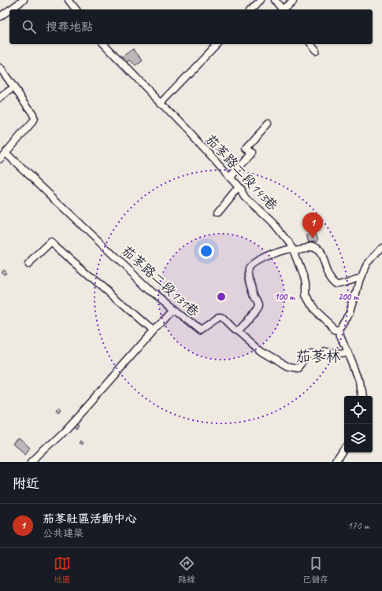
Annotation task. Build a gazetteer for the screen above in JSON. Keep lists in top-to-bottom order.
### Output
{
  "streets": {
    "street": ["茄苳路二段143巷", "茄苳路二段131巷"]
  },
  "districts": ["茄苳林"],
  "page": {
    "search": "搜尋地點",
    "pins": "1",
    "heading": "附近",
    "list": [
      {
        "mark": "1",
        "name": "茄苳社區活動中心",
        "note": "公共建築",
        "value": "170 m"
      }
    ],
    "nav": ["地圖", "路線", "已儲存"]
  },
  "rings": ["100 m", "200 m"]
}
